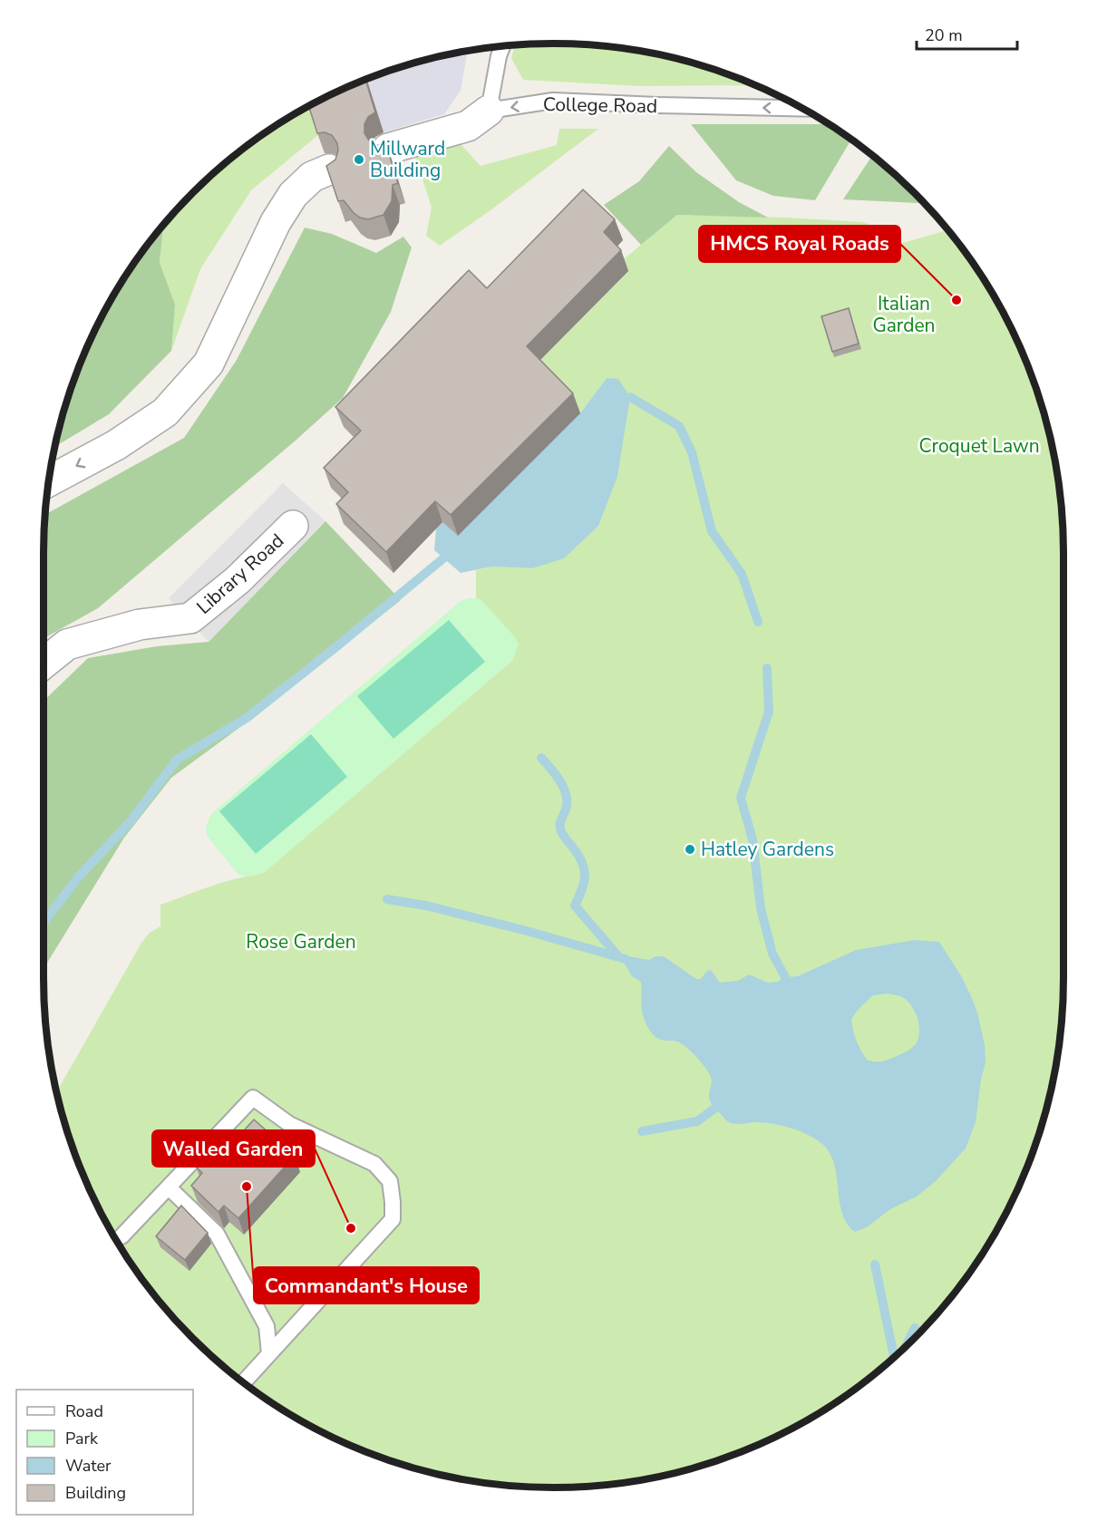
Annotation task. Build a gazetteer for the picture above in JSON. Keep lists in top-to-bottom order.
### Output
{
  "streets": {
    "street": ["College Road", "Library Road"]
  },
  "one_way": ["College Road"],
  "parks": ["Italian Garden", "Croquet Lawn", "Rose Garden"],
  "places": [
    "Millward Building",
    "HMCS Royal Roads",
    "Hatley Gardens",
    "Commandant's House",
    "Walled Garden"
  ],
  "legend": [
    "Road",
    "Park",
    "Water",
    "Building"
  ],
  "scale_bar": "20 m"
}
